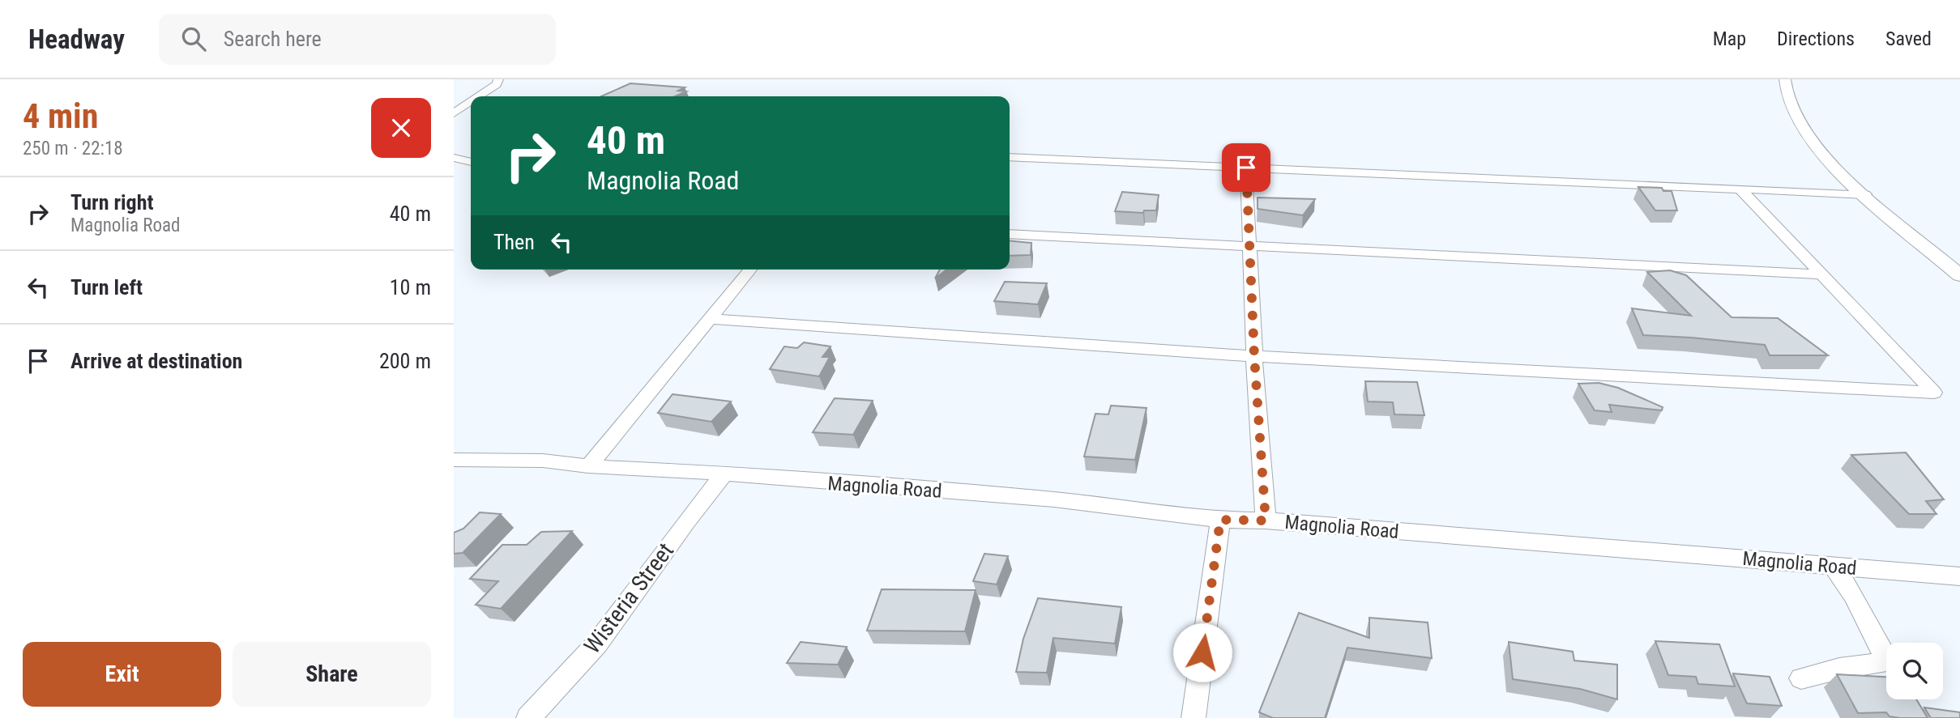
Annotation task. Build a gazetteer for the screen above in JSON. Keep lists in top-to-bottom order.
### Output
{
  "streets": {
    "street": ["Magnolia Road", "Wisteria Street"]
  },
  "crossings": [
    ["Magnolia Road", "Wisteria Street"]
  ],
  "page": {
    "header": "Headway",
    "search": "Search here",
    "nav": ["Map", "Directions", "Saved"],
    "heading": ["4 min", "250 m · 22:18"],
    "turn": ["40 m", "Magnolia Road"],
    "list": [
      {
        "name": "Turn right",
        "note": "Magnolia Road",
        "value": "40 m"
      },
      {
        "name": "Turn left",
        "value": "10 m"
      },
      {
        "name": "Arrive at destination",
        "value": "200 m"
      }
    ],
    "then": "Then",
    "buttons": ["Exit", "Share"]
  }
}
